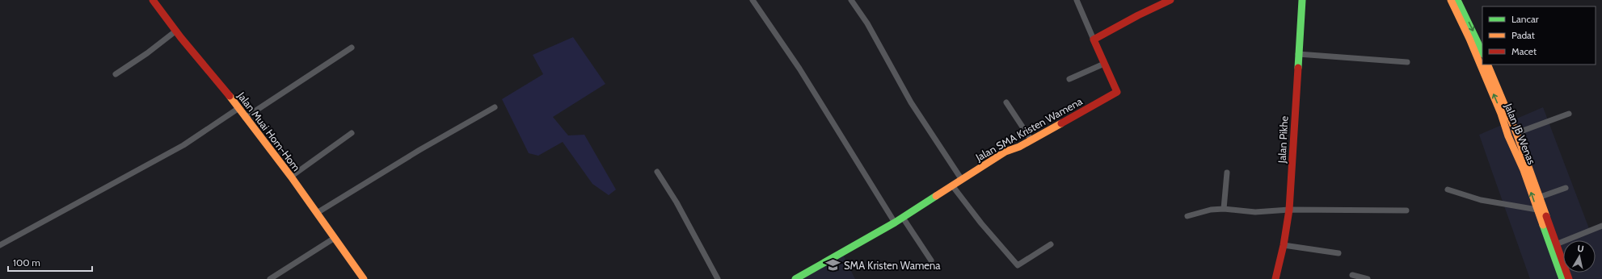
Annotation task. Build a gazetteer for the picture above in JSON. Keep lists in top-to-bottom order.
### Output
{
  "streets": {
    "main road": [
      "Jalan SMA Kristen Wamena",
      "Jalan Muai Hom-Hom",
      "Jalan JB Wenas",
      "Jalan Pikhe"
    ]
  },
  "places": {
    "school or university": ["SMA Kristen Wamena"]
  },
  "legend": ["Lancar", "Padat", "Macet"],
  "scale_bar": "100 m",
  "north": "top"
}
